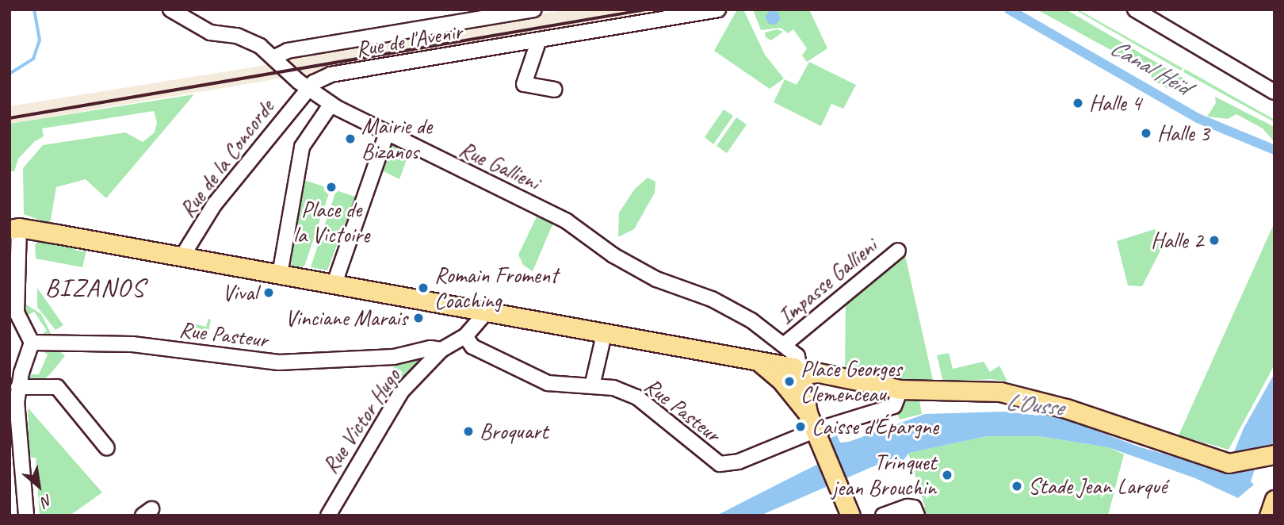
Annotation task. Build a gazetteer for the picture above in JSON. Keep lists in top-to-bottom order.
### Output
{
  "streets": {
    "street": [
      "Rue de l'Avenir",
      "Rue de la Concorde",
      "Rue Gallieni",
      "Impasse Gallieni",
      "Rue Pasteur",
      "Rue Victor Hugo"
    ]
  },
  "crossings": [
    ["Rue de l'Avenir", "Rue de la Concorde"],
    ["Rue de l'Avenir", "Rue Gallieni"],
    ["Rue de la Concorde", "Rue Gallieni"],
    ["Rue Gallieni", "Impasse Gallieni"],
    ["Rue Pasteur", "Rue Victor Hugo"]
  ],
  "districts": ["BIZANOS"],
  "water": ["Canal Heïd", "L'Ousse"],
  "places": [
    "Halle 4",
    "Halle 3",
    "Mairie de Bizanos",
    "Place de la Victoire",
    "Halle 2",
    "Romain Froment Coaching",
    "Vival",
    "Vinciane Marais",
    "Place Georges Clemenceau",
    "Caisse d'Épargne",
    "Broquart",
    "Trinquet jean Brouchin",
    "Stade Jean Larqué"
  ],
  "north": "bottom right"
}
